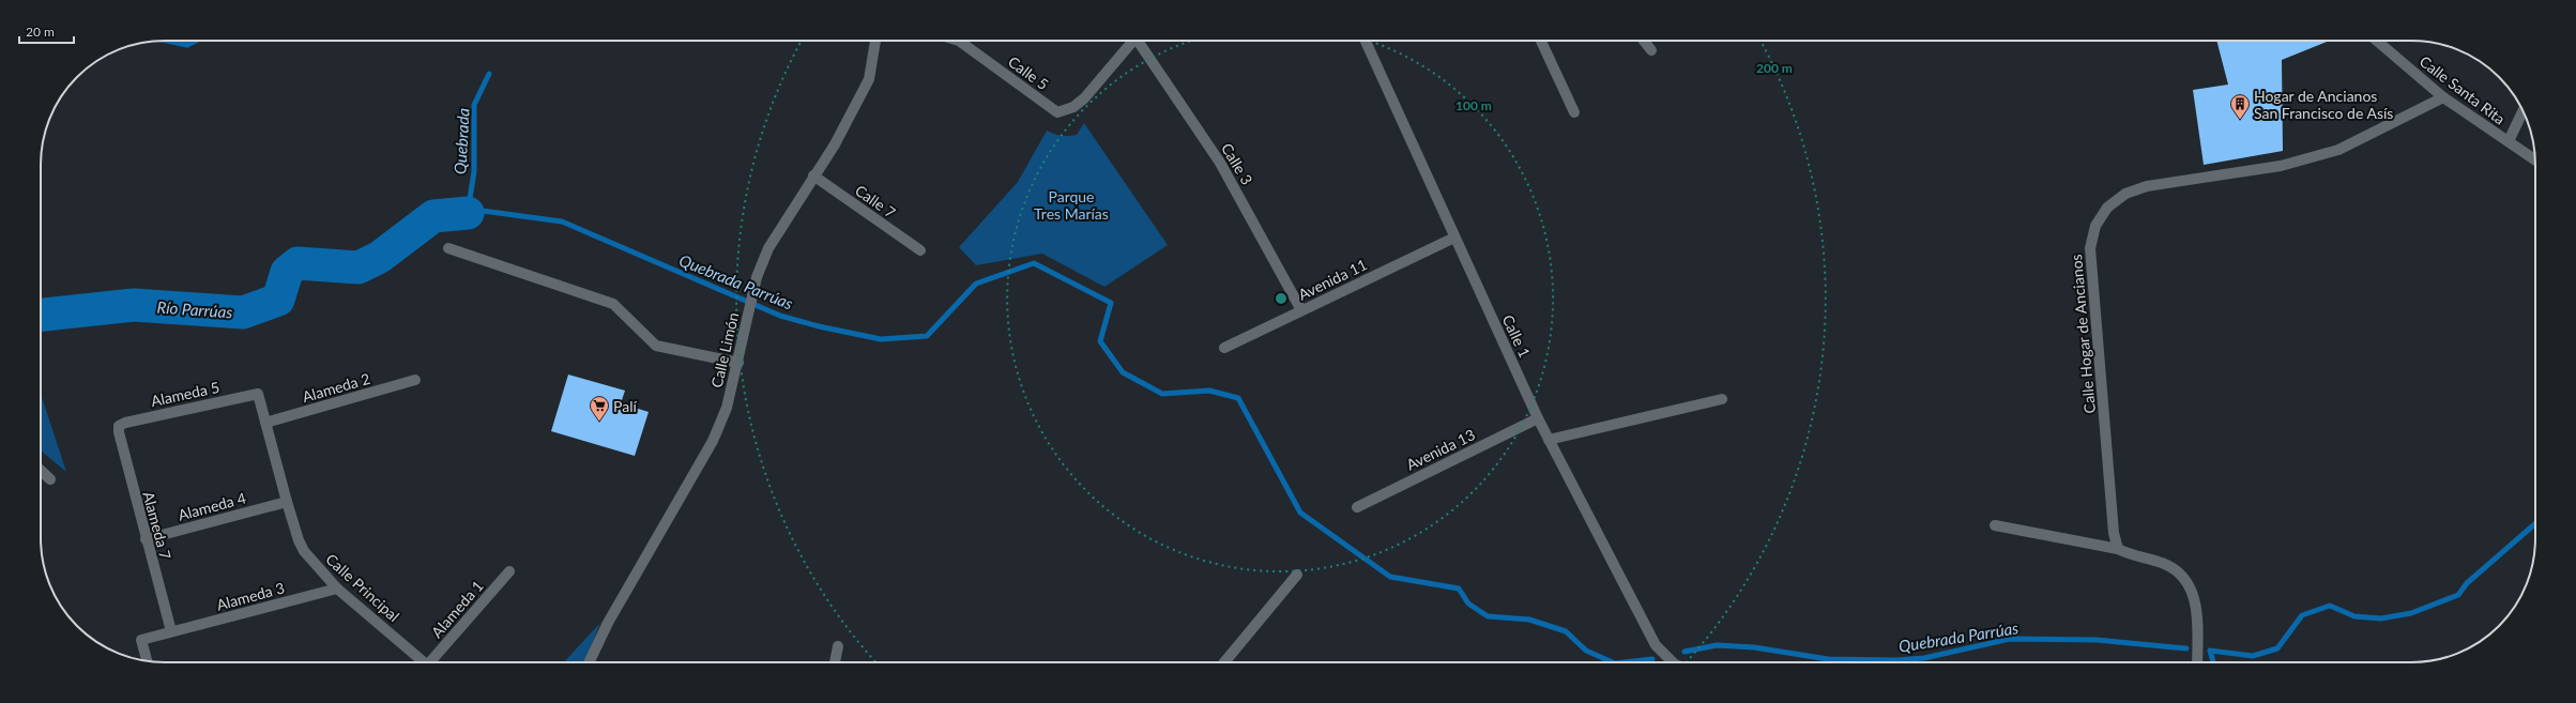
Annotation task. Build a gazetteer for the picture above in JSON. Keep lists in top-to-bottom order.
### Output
{
  "streets": {
    "street": [
      "Calle 5",
      "Calle Santa Rita",
      "Calle 3",
      "Calle 7",
      "Avenida 11",
      "Calle Hogar de Ancianos",
      "Calle 1",
      "Calle Limón",
      "Alameda 2",
      "Alameda 5",
      "Avenida 13",
      "Alameda 4",
      "Alameda 7",
      "Calle Principal",
      "Alameda 3",
      "Alameda 1"
    ]
  },
  "crossings": [
    ["Calle Santa Rita", "Calle Hogar de Ancianos"],
    ["Calle 3", "Avenida 11"],
    ["Calle 7", "Calle Limón"],
    ["Avenida 11", "Calle 1"],
    ["Calle 1", "Avenida 13"],
    ["Alameda 2", "Calle Principal"],
    ["Alameda 5", "Alameda 7"],
    ["Alameda 5", "Calle Principal"],
    ["Alameda 4", "Alameda 7"],
    ["Alameda 4", "Calle Principal"],
    ["Alameda 7", "Alameda 3"],
    ["Calle Principal", "Alameda 3"]
  ],
  "water": ["Quebrada", "Quebrada Parrúas", "Río Parrúas"],
  "parks": ["Parque Tres Marías"],
  "places": {
    "building": ["Hogar de Ancianos San Francisco de Asís"],
    "supermarket": ["Palí"]
  },
  "scale_bar": "20 m",
  "rings": ["200 m", "100 m"]
}
